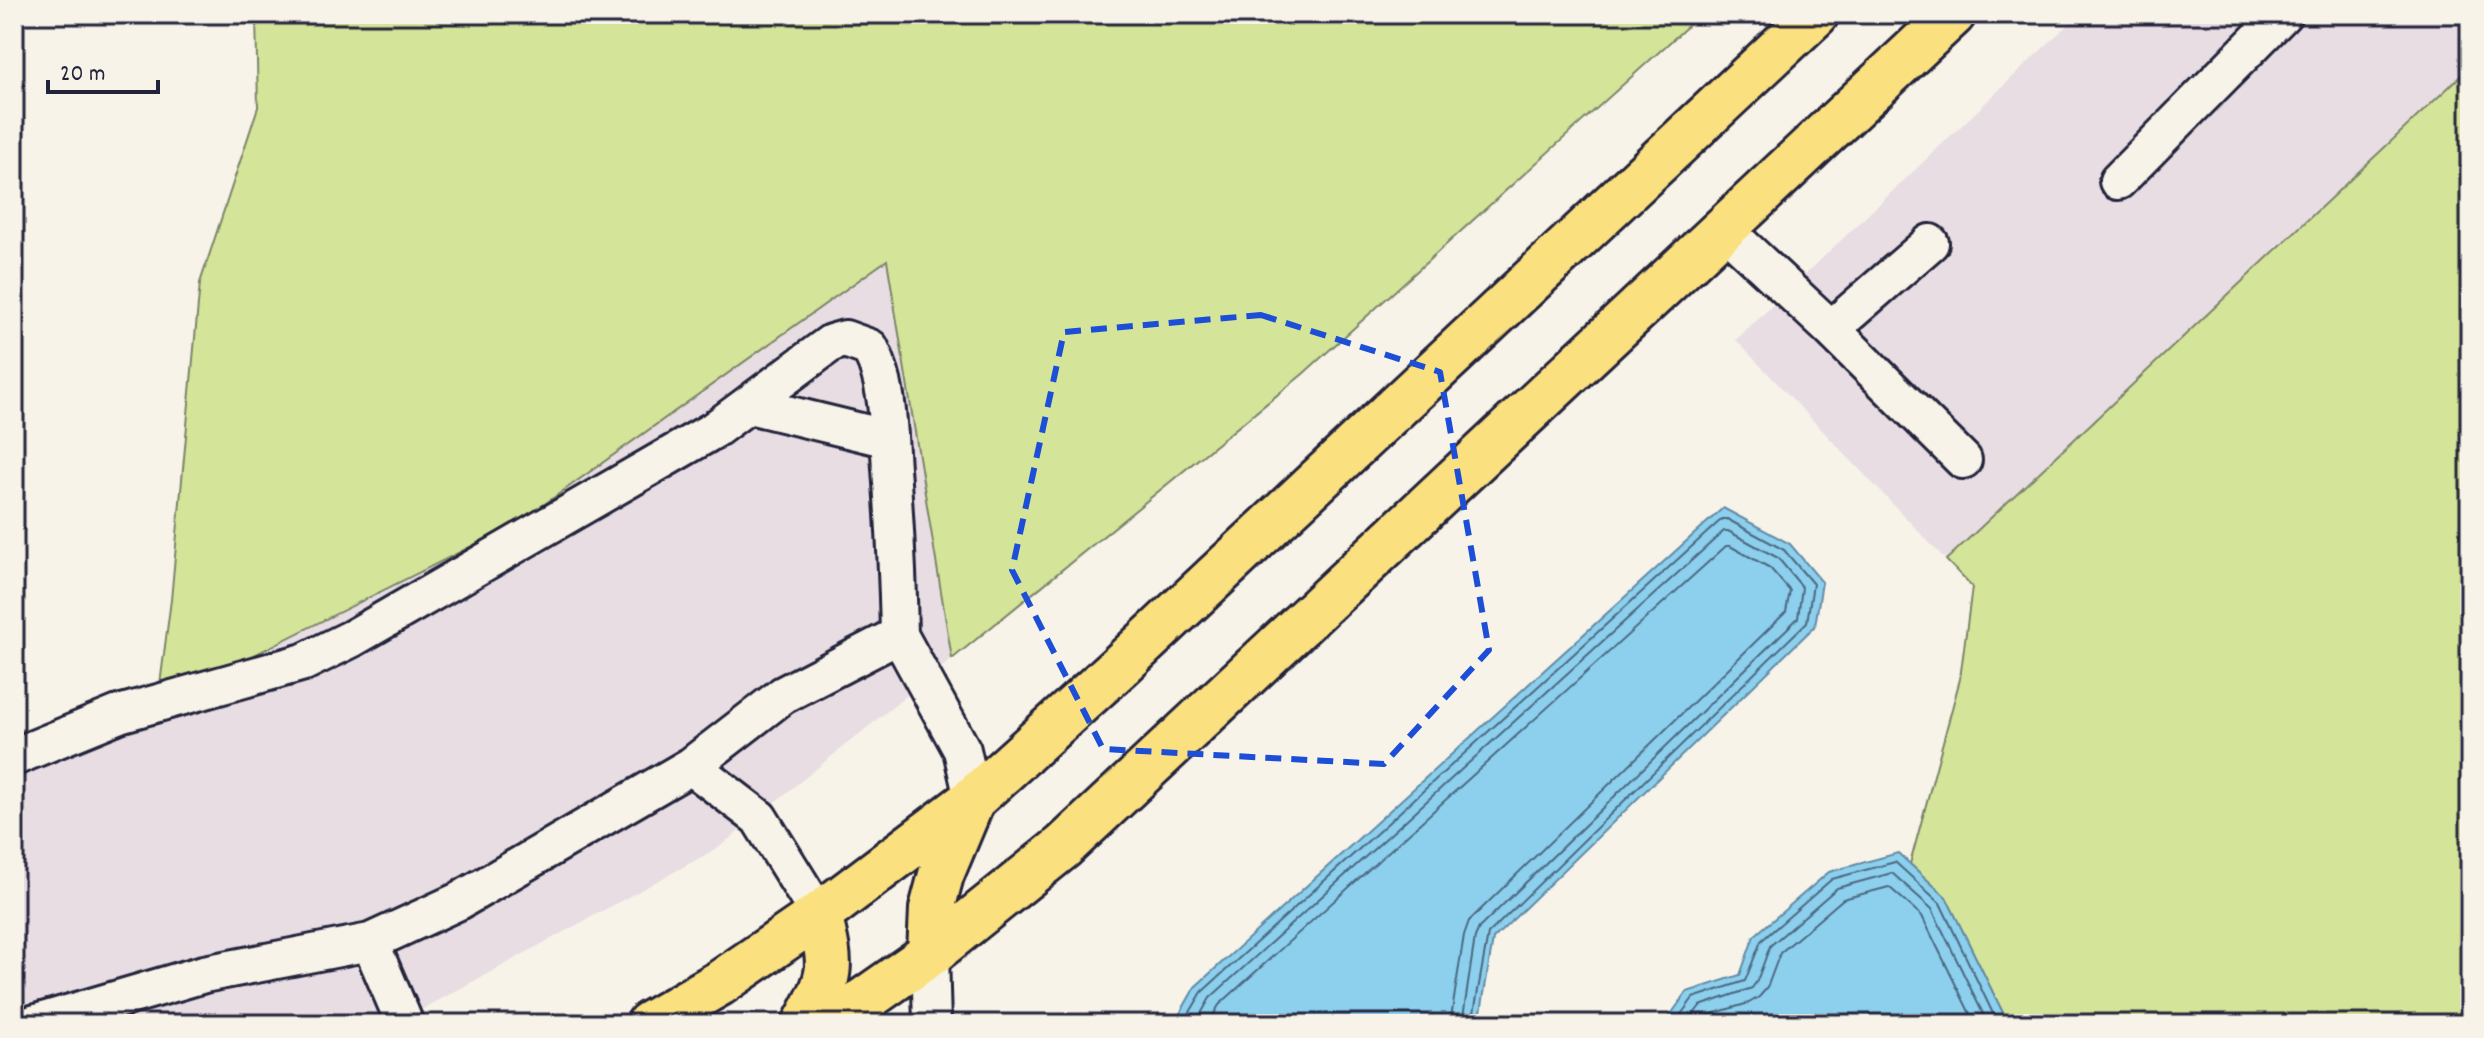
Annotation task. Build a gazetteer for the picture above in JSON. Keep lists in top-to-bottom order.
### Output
{
  "scale_bar": "20 m"
}
